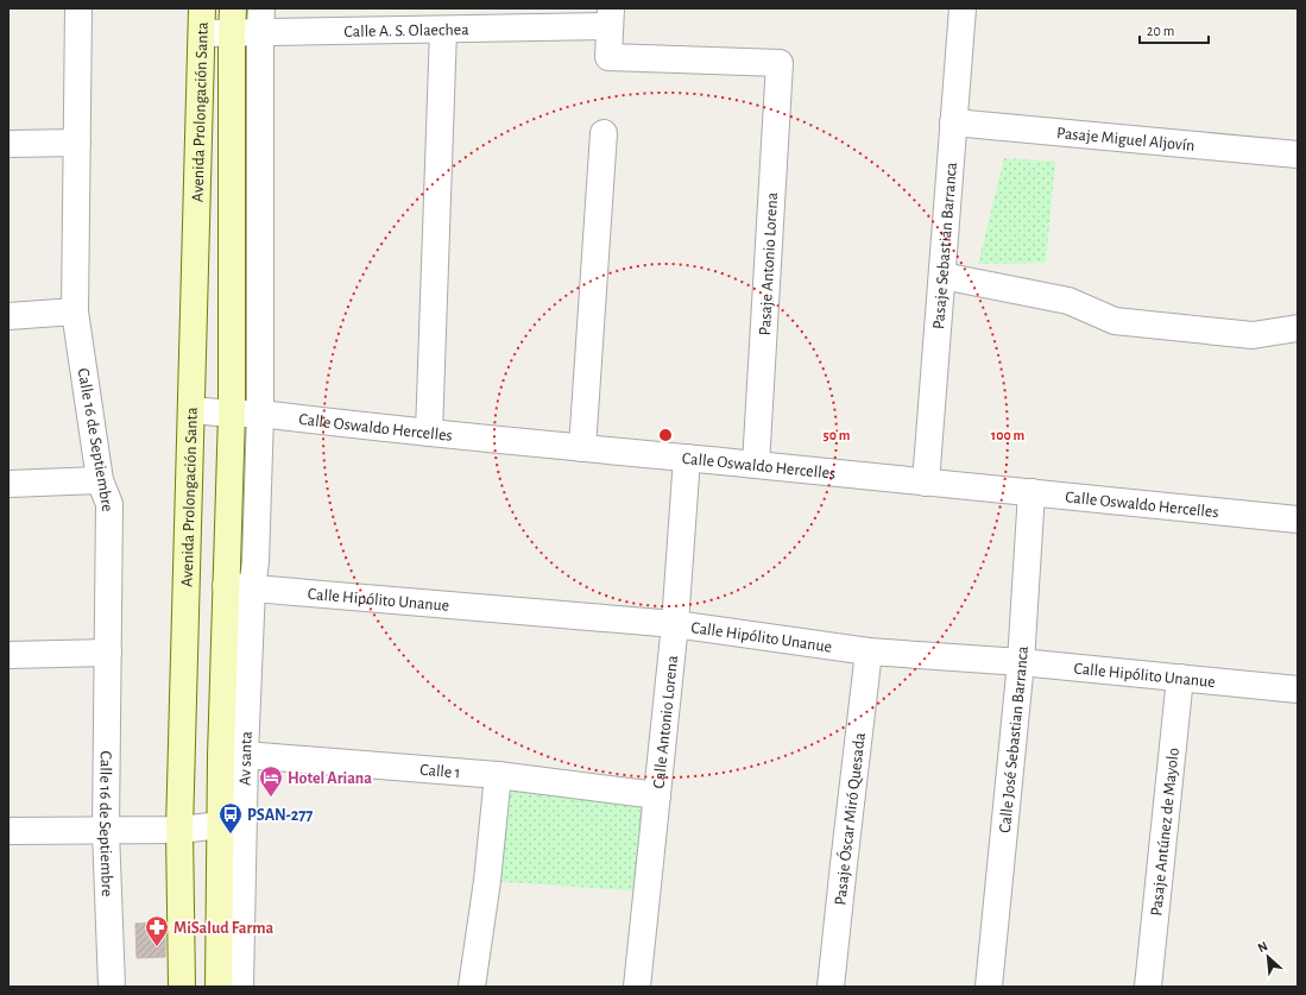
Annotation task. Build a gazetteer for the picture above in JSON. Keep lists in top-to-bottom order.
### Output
{
  "streets": {
    "street": [
      "Calle A. S. Olaechea",
      "Avenida Prolongación Santa",
      "Pasaje Miguel Aljovín",
      "Pasaje Sebastián Barranca",
      "Pasaje Antonio Lorena",
      "Calle Oswaldo Hercelles",
      "Calle 16 de Septiembre",
      "Calle Hipólito Unanue",
      "Calle Antonio Lorena",
      "Calle José Sebastian Barranca",
      "Av santa",
      "Calle 1",
      "Pasaje Óscar Miró Quesada",
      "Pasaje Antúnez de Mayolo"
    ]
  },
  "crossings": [
    ["Calle A. S. Olaechea", "Avenida Prolongación Santa"],
    ["Calle A. S. Olaechea", "Pasaje Antonio Lorena"],
    ["Avenida Prolongación Santa", "Calle Oswaldo Hercelles"],
    ["Avenida Prolongación Santa", "Calle Hipólito Unanue"],
    ["Avenida Prolongación Santa", "Av santa"],
    ["Avenida Prolongación Santa", "Calle 1"],
    ["Pasaje Miguel Aljovín", "Pasaje Sebastián Barranca"],
    ["Pasaje Sebastián Barranca", "Calle Oswaldo Hercelles"],
    ["Pasaje Antonio Lorena", "Calle Oswaldo Hercelles"],
    ["Calle Oswaldo Hercelles", "Calle Antonio Lorena"],
    ["Calle Oswaldo Hercelles", "Calle José Sebastian Barranca"],
    ["Calle Hipólito Unanue", "Calle Antonio Lorena"],
    ["Calle Hipólito Unanue", "Calle José Sebastian Barranca"],
    ["Calle Hipólito Unanue", "Av santa"],
    ["Calle Hipólito Unanue", "Pasaje Óscar Miró Quesada"],
    ["Calle Hipólito Unanue", "Pasaje Antúnez de Mayolo"],
    ["Calle Antonio Lorena", "Calle 1"],
    ["Av santa", "Calle 1"]
  ],
  "places": {
    "hotel": ["Hotel Ariana"],
    "bus stop": ["PSAN-277"],
    "pharmacy": ["MiSalud Farma"]
  },
  "scale_bar": "20 m",
  "north": "top left",
  "rings": ["50 m", "100 m"]
}
